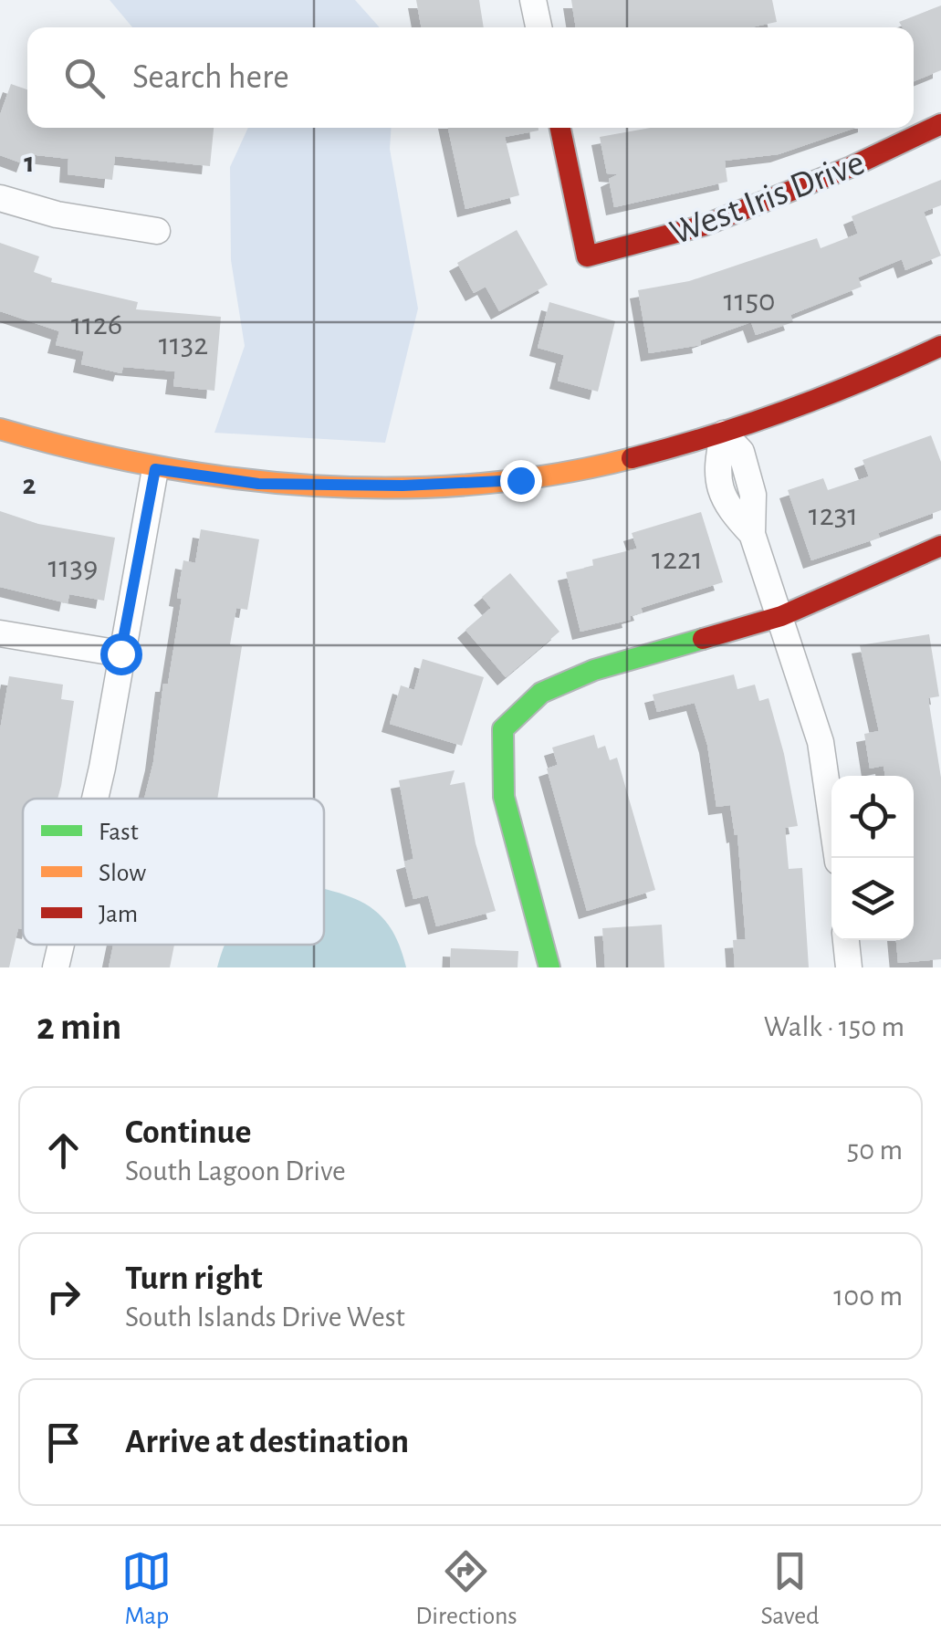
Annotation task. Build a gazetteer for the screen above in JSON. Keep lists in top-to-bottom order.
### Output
{
  "streets": {
    "street": ["West Iris Drive"]
  },
  "house_numbers": [
    "1150",
    "1126",
    "1132",
    "1231",
    "1221",
    "1139"
  ],
  "legend": ["Fast", "Slow", "Jam"],
  "page": {
    "search": "Search here",
    "heading": ["2 min", "Walk · 150 m"],
    "list": [
      ["Continue", "South Lagoon Drive", "50 m"],
      ["Turn right", "South Islands Drive West", "100 m"],
      "Arrive at destination"
    ],
    "nav": ["Map", "Directions", "Saved"]
  },
  "grid": {
    "rows": ["1", "2"]
  }
}
